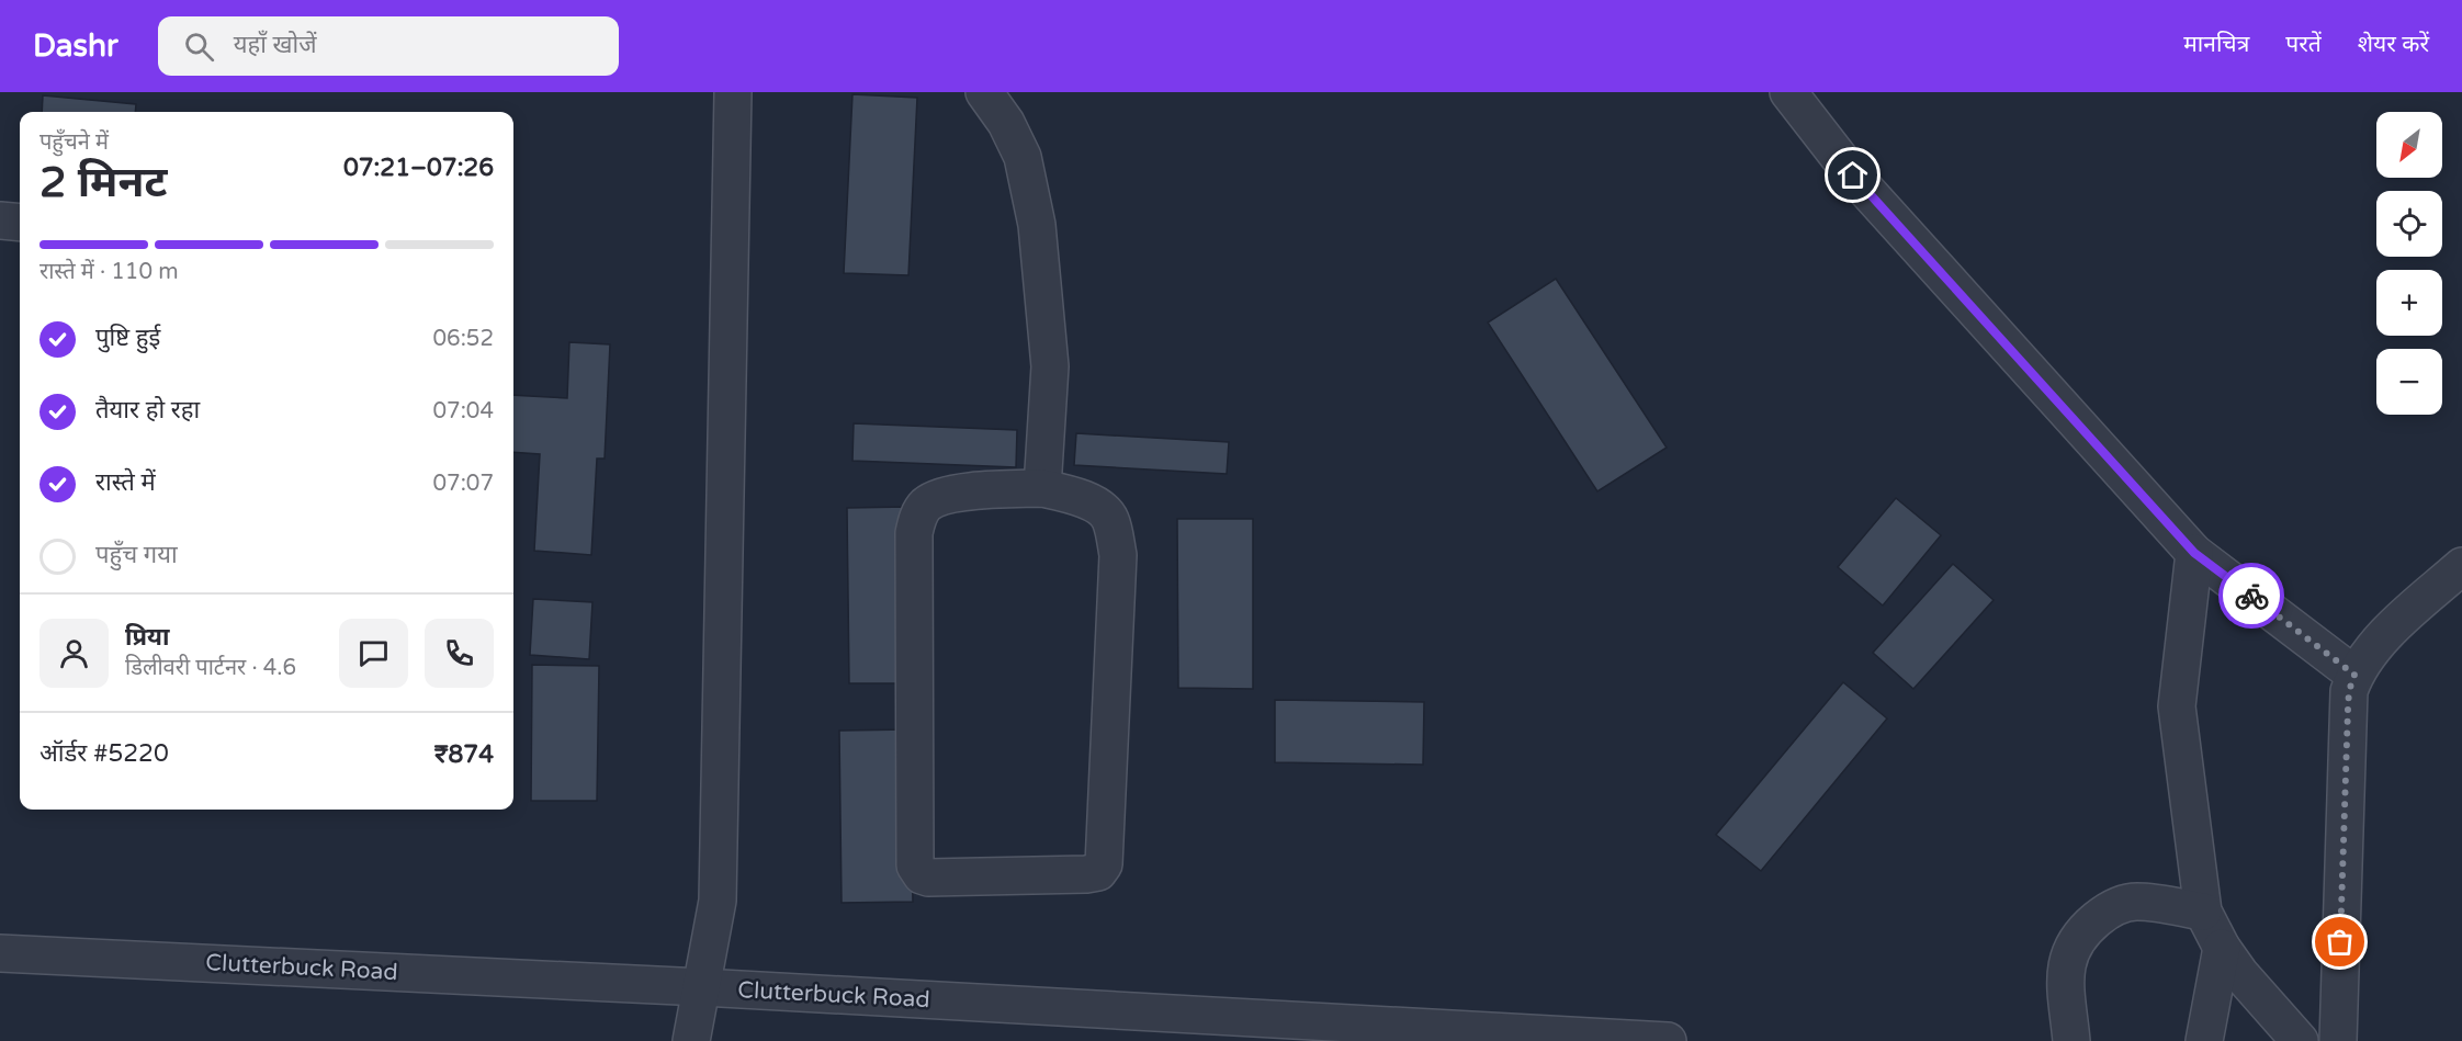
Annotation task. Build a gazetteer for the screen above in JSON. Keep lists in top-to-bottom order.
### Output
{
  "streets": {
    "lane": ["Clutterbuck Road"]
  },
  "north": "bottom left",
  "page": {
    "header": "Dashr",
    "search": "यहाँ खोजें",
    "nav": ["मानचित्र", "परतें", "शेयर करें"],
    "map_buttons": ["+", "−"],
    "heading": ["2 मिनट", "पहुँचने में", "07:21–07:26"],
    "panel": [
      "प्रिया",
      "डिलीवरी पार्टनर · 4.6",
      "ऑर्डर #5220",
      "₹874"
    ],
    "bar": "रास्ते में · 110 m",
    "list": [
      ["पुष्टि हुई", "06:52"],
      ["तैयार हो रहा", "07:04"],
      ["रास्ते में", "07:07"],
      "पहुँच गया"
    ]
  }
}
